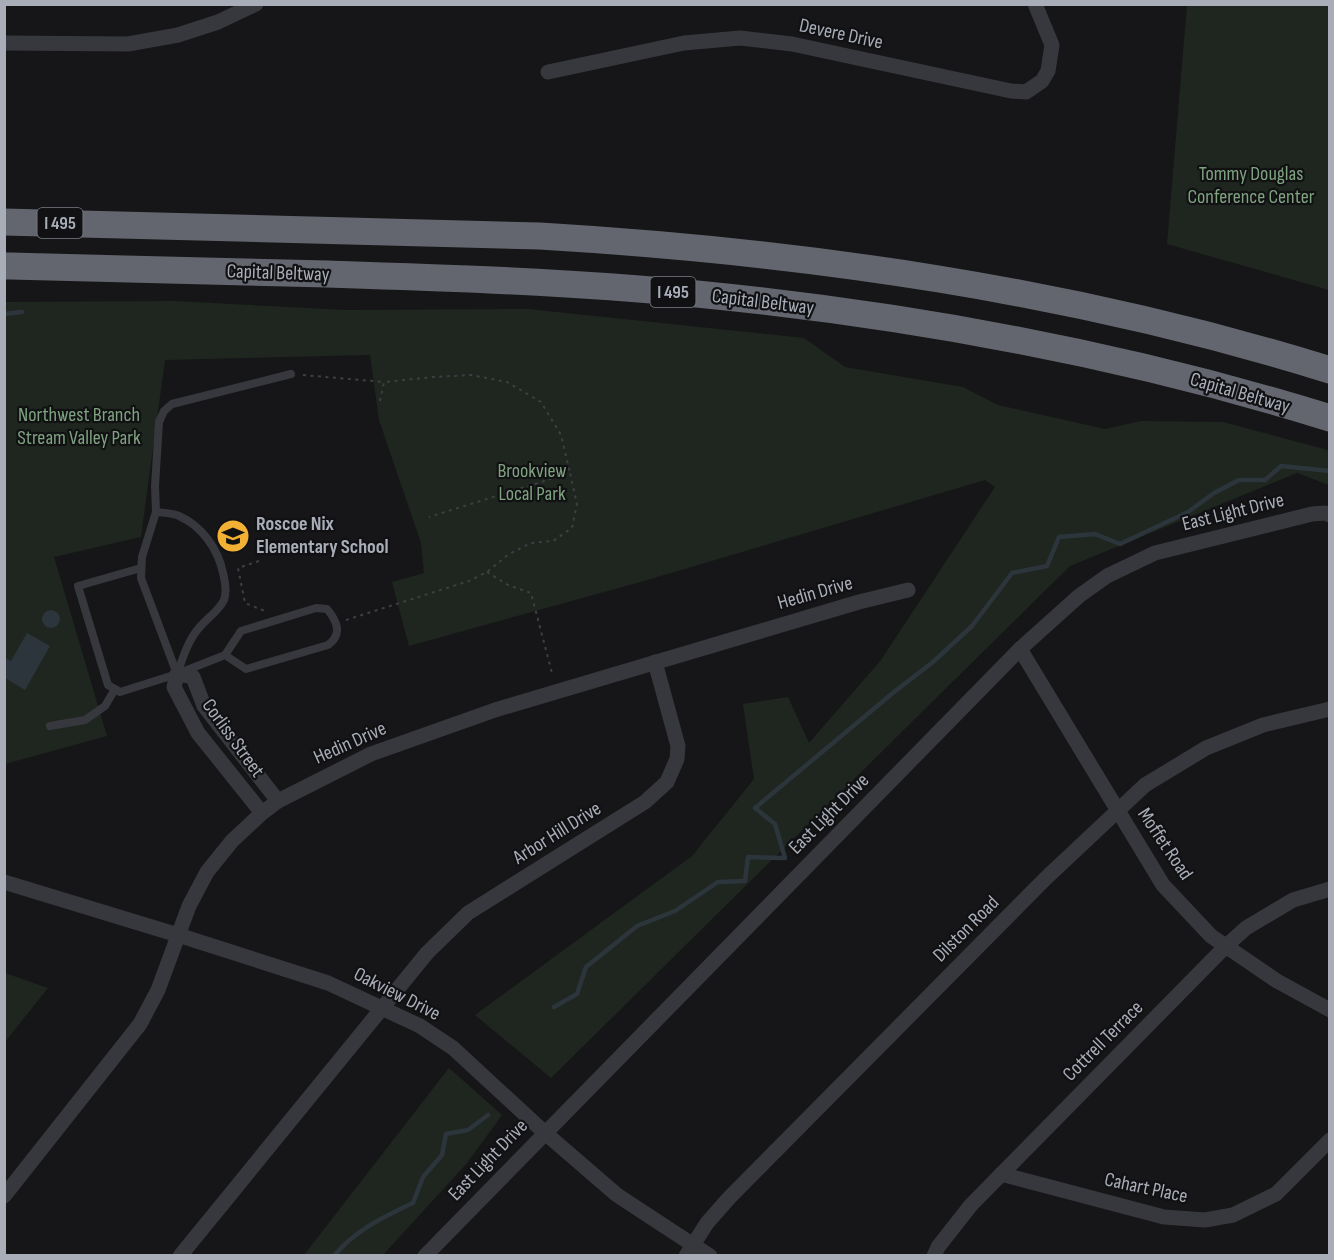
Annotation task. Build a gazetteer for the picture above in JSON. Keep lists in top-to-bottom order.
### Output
{
  "streets": {
    "highway": ["I 495", "Capital Beltway"],
    "street": [
      "Devere Drive",
      "East Light Drive",
      "Hedin Drive",
      "Corliss Street",
      "Arbor Hill Drive",
      "Moffet Road",
      "Dilston Road",
      "Oakview Drive",
      "Cottrell Terrace",
      "Cahart Place"
    ]
  },
  "crossings": [
    ["East Light Drive", "Moffet Road"],
    ["East Light Drive", "Oakview Drive"],
    ["Hedin Drive", "Corliss Street"],
    ["Hedin Drive", "Arbor Hill Drive"],
    ["Hedin Drive", "Oakview Drive"],
    ["Arbor Hill Drive", "Oakview Drive"],
    ["Moffet Road", "Dilston Road"],
    ["Moffet Road", "Cottrell Terrace"],
    ["Dilston Road", "Oakview Drive"],
    ["Cottrell Terrace", "Cahart Place"]
  ],
  "parks": ["Tommy Douglas Conference Center", "Northwest Branch Stream Valley Park", "Brookview Local Park"],
  "places": {
    "school or university": ["Roscoe Nix Elementary School"]
  }
}
